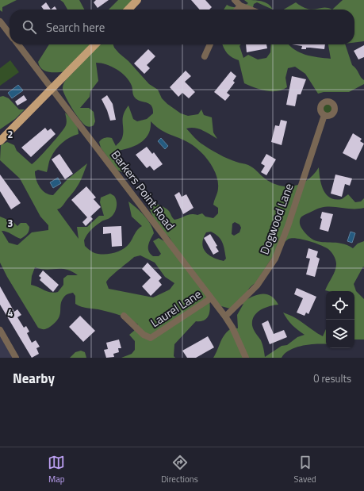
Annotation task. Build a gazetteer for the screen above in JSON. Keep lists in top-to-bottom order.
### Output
{
  "streets": {
    "street": ["Barkers Point Road", "Dogwood Lane", "Laurel Lane"]
  },
  "crossings": [
    ["Barkers Point Road", "Dogwood Lane"],
    ["Barkers Point Road", "Laurel Lane"]
  ],
  "page": {
    "search": "Search here",
    "heading": ["Nearby", "0 results"],
    "nav": ["Map", "Directions", "Saved"]
  },
  "grid": {
    "rows": ["2", "3", "4"]
  }
}
